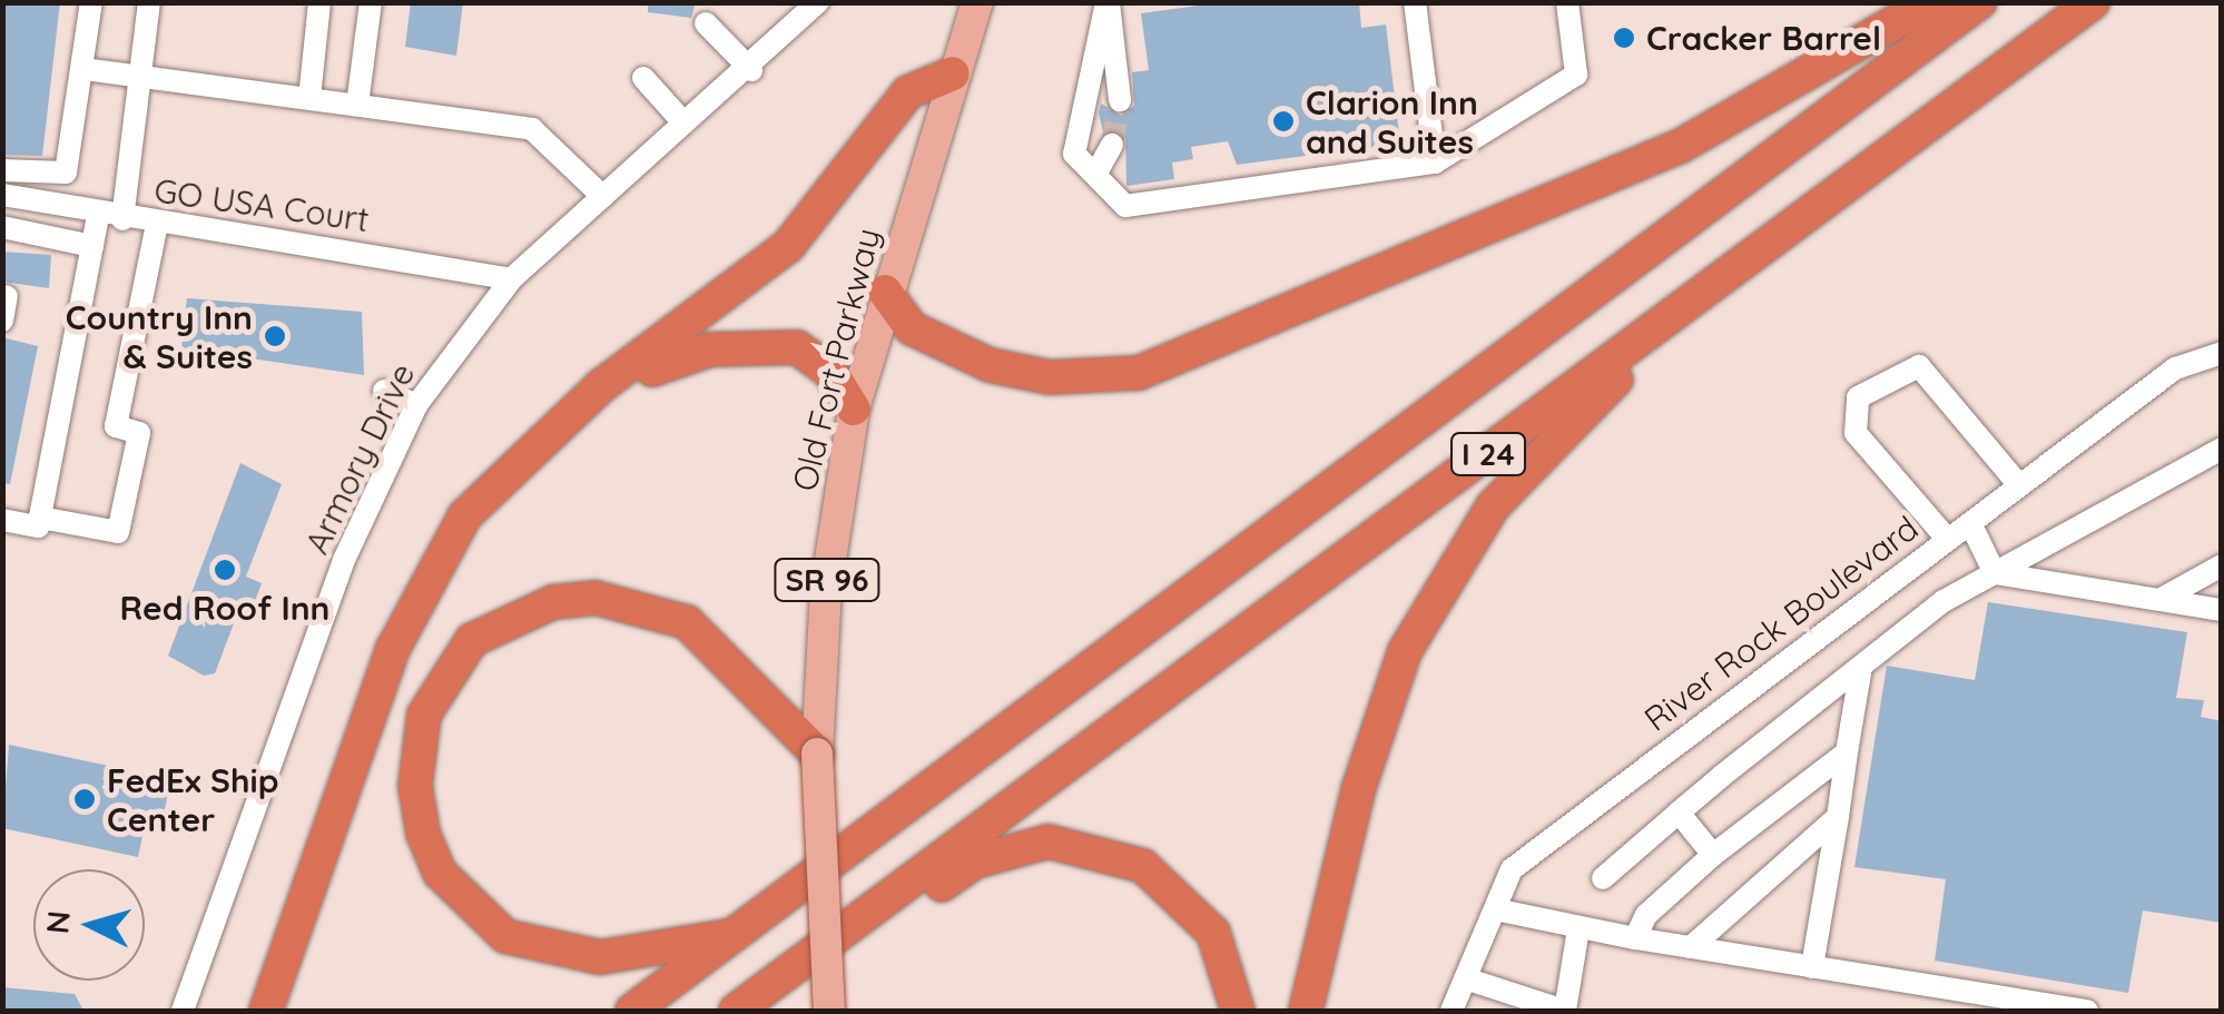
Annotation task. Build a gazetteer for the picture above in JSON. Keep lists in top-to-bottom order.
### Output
{
  "streets": {
    "highway": ["I 24"],
    "main road": ["Old Fort Parkway", "SR 96"],
    "street": ["GO USA Court", "Armory Drive", "River Rock Boulevard"]
  },
  "crossings": [
    ["GO USA Court", "Armory Drive"]
  ],
  "places": [
    "Cracker Barrel",
    "Clarion Inn and Suites",
    "Country Inn & Suites",
    "Red Roof Inn",
    "FedEx Ship Center"
  ],
  "north": "left"
}
